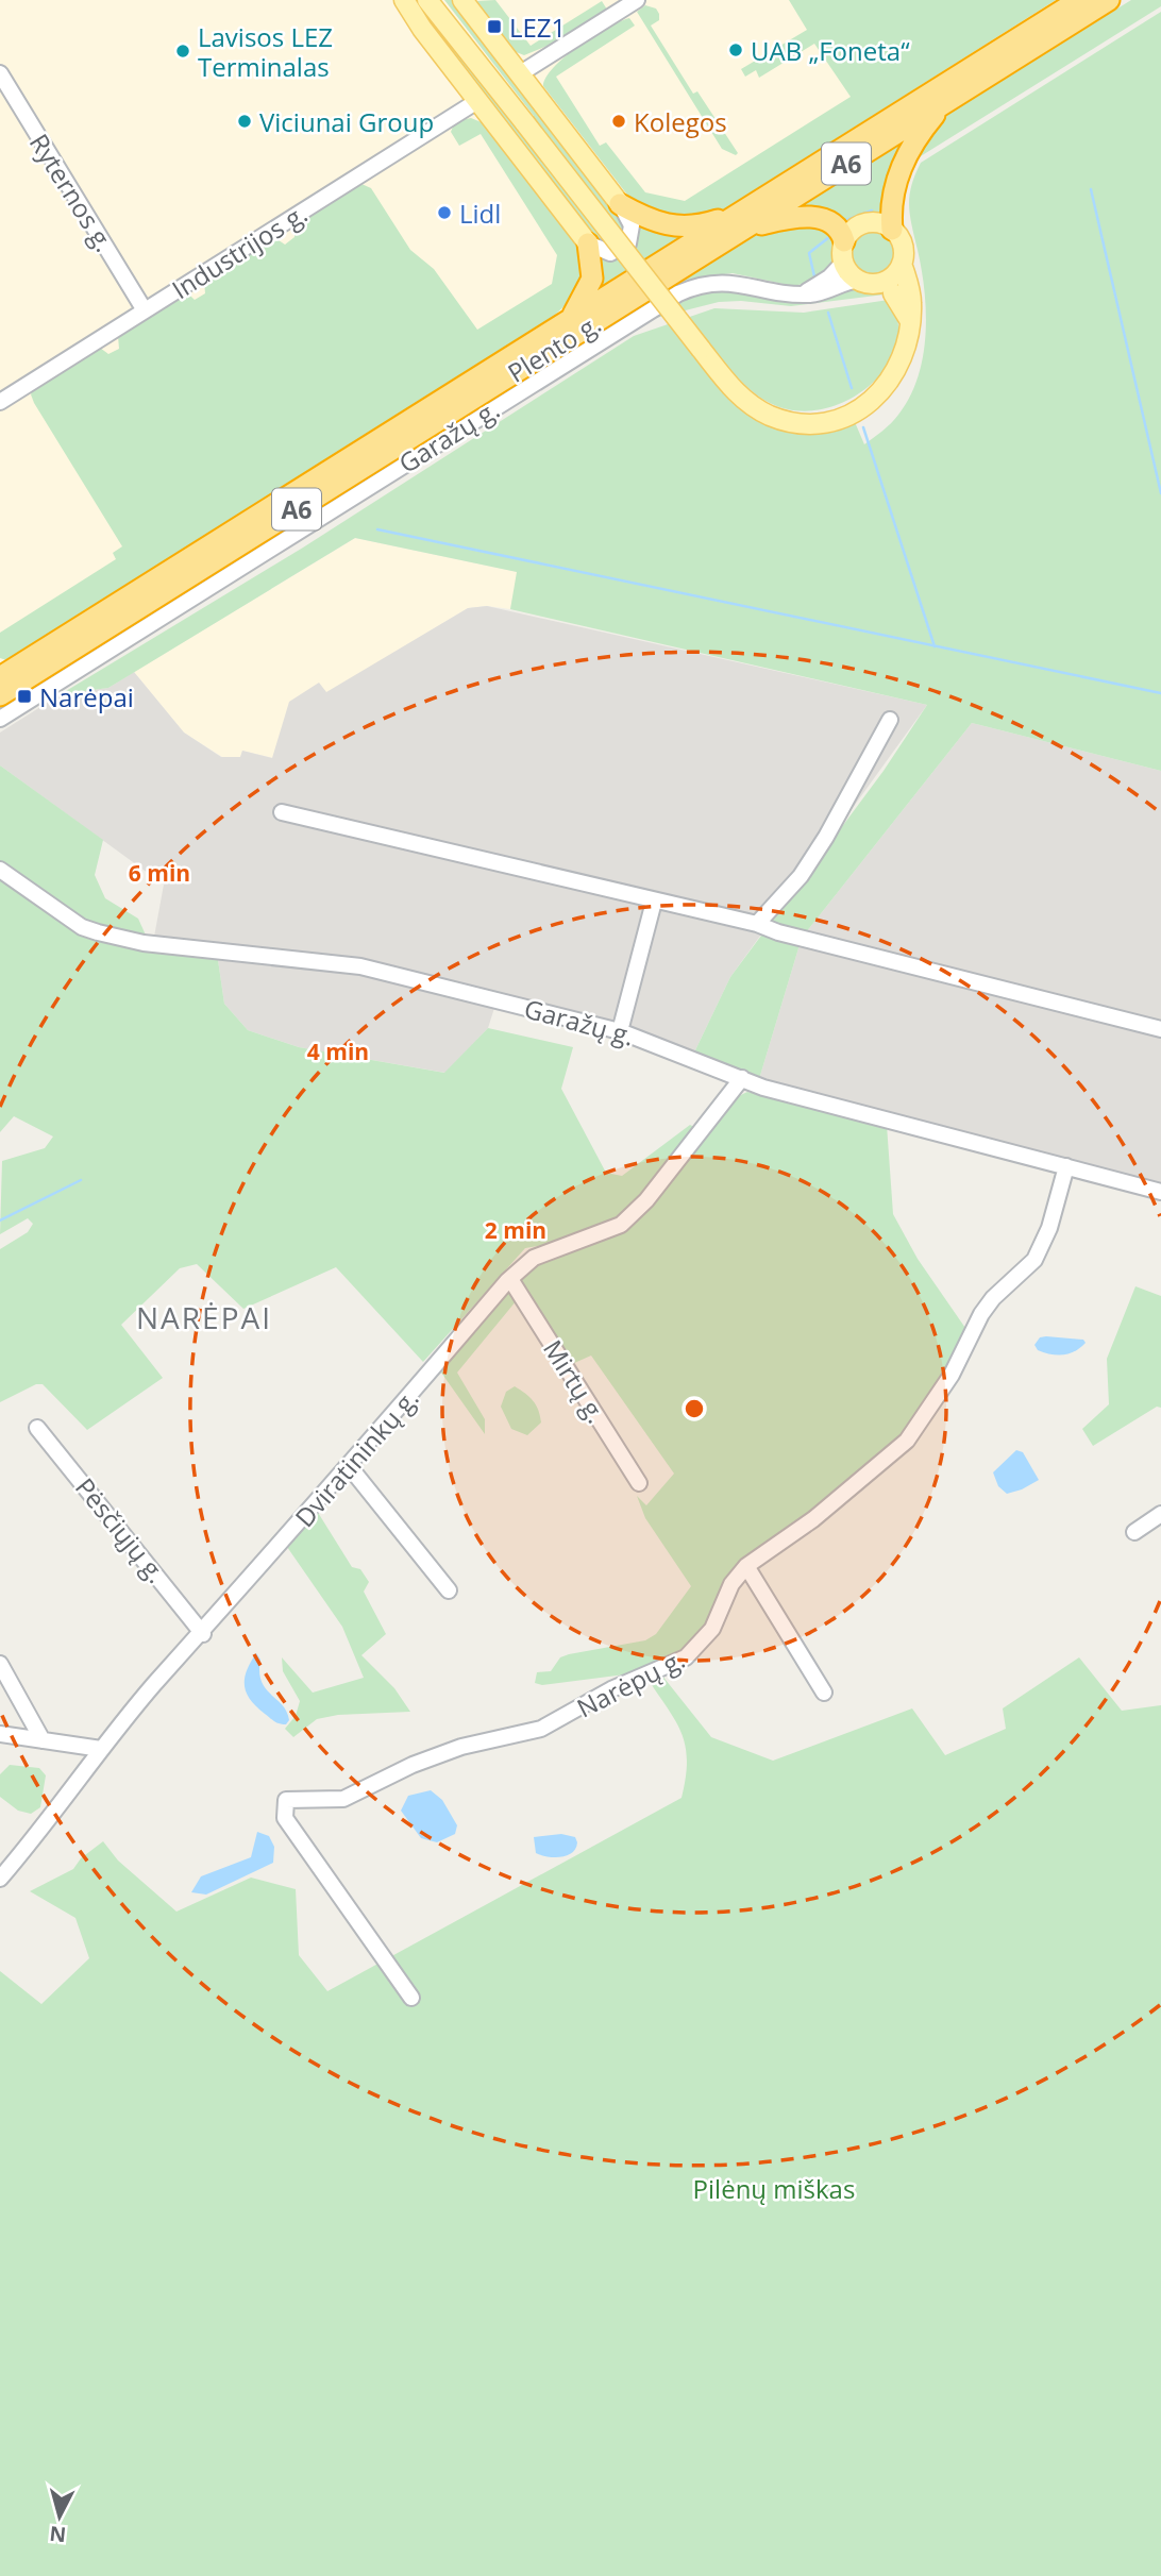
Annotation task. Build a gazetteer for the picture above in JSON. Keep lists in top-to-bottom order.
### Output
{
  "streets": {
    "highway": ["A6", "Plento g."],
    "street": [
      "Ryternos g.",
      "Industrijos g.",
      "Garažų g.",
      "Mirtų g.",
      "Dviratininkų g.",
      "Pėsčiųjų g.",
      "Narėpų g."
    ]
  },
  "crossings": [
    ["Ryternos g.", "Industrijos g."],
    ["Garažų g.", "Dviratininkų g."],
    ["Garažų g.", "Narėpų g."],
    ["Mirtų g.", "Dviratininkų g."],
    ["Dviratininkų g.", "Pėsčiųjų g."]
  ],
  "districts": ["NARĖPAI"],
  "parks": ["Pilėnų miškas"],
  "places": {
    "transit": ["LEZ1", "Narėpai"],
    "other": [
      "UAB „Foneta“",
      "Lavisos LEZ Terminalas",
      "Viciunai Group",
      "Kolegos",
      "Lidl"
    ]
  },
  "north": "bottom",
  "rings": ["6 min", "4 min", "2 min"]
}
